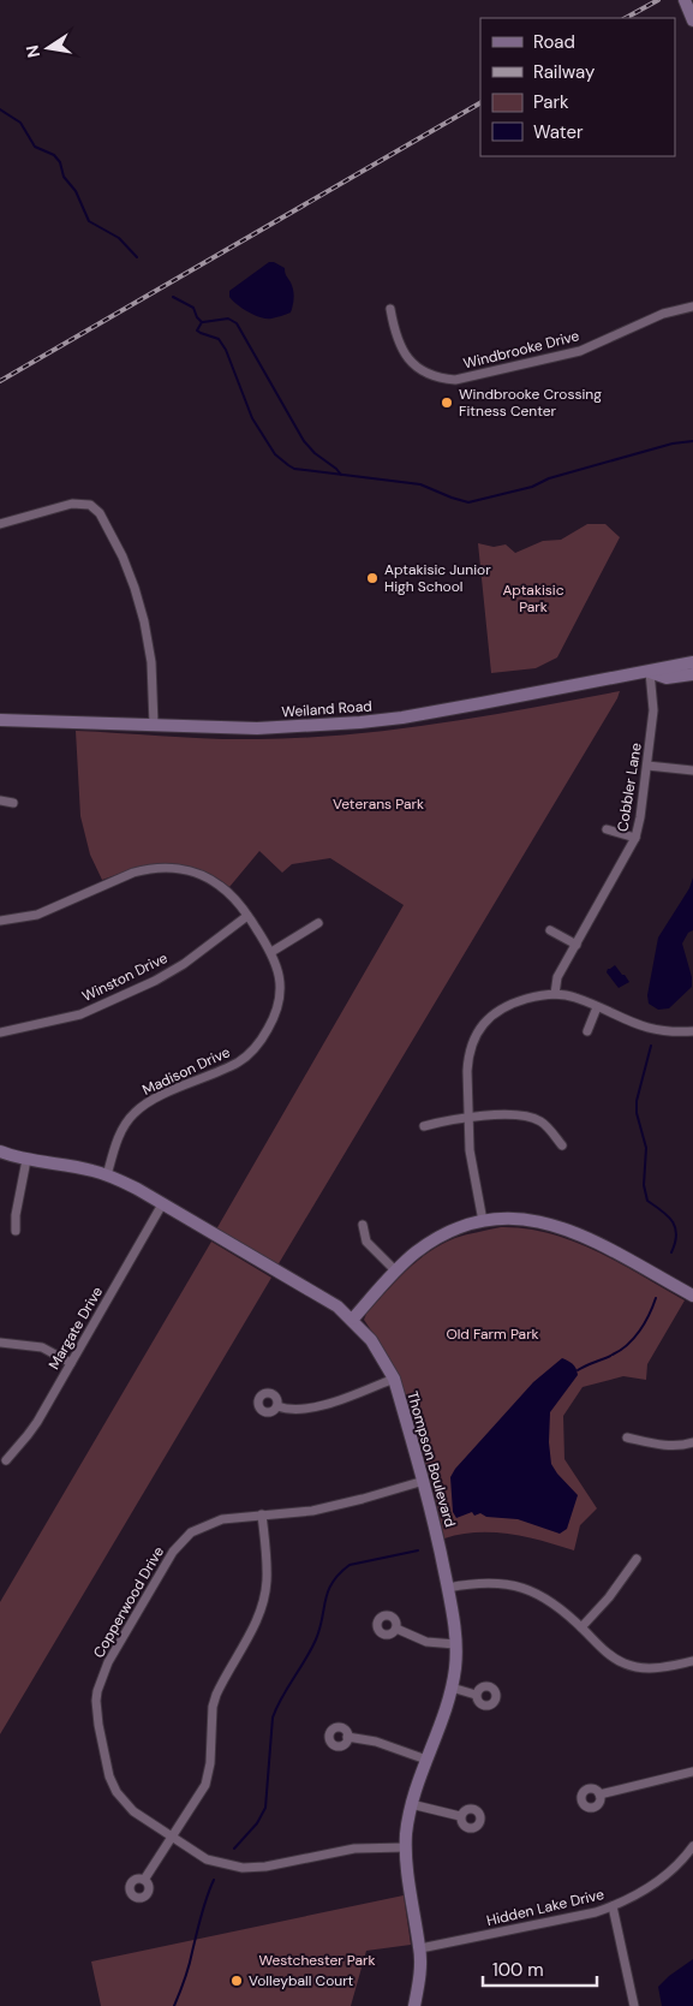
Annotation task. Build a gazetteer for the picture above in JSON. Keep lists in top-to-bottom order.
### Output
{
  "streets": {
    "street": [
      "Windbrooke Drive",
      "Weiland Road",
      "Cobbler Lane",
      "Winston Drive",
      "Madison Drive",
      "Margate Drive",
      "Thompson Boulevard",
      "Copperwood Drive",
      "Hidden Lake Drive"
    ]
  },
  "crossings": [
    ["Weiland Road", "Cobbler Lane"],
    ["Winston Drive", "Madison Drive"],
    ["Madison Drive", "Thompson Boulevard"],
    ["Margate Drive", "Thompson Boulevard"],
    ["Thompson Boulevard", "Copperwood Drive"],
    ["Thompson Boulevard", "Hidden Lake Drive"]
  ],
  "parks": [
    "Aptakisic Park",
    "Veterans Park",
    "Old Farm Park",
    "Westchester Park"
  ],
  "places": ["Windbrooke Crossing Fitness Center", "Aptakisic Junior High School", "Volleyball Court"],
  "legend": [
    "Road",
    "Railway",
    "Park",
    "Water"
  ],
  "scale_bar": "100 m",
  "north": "left"
}
